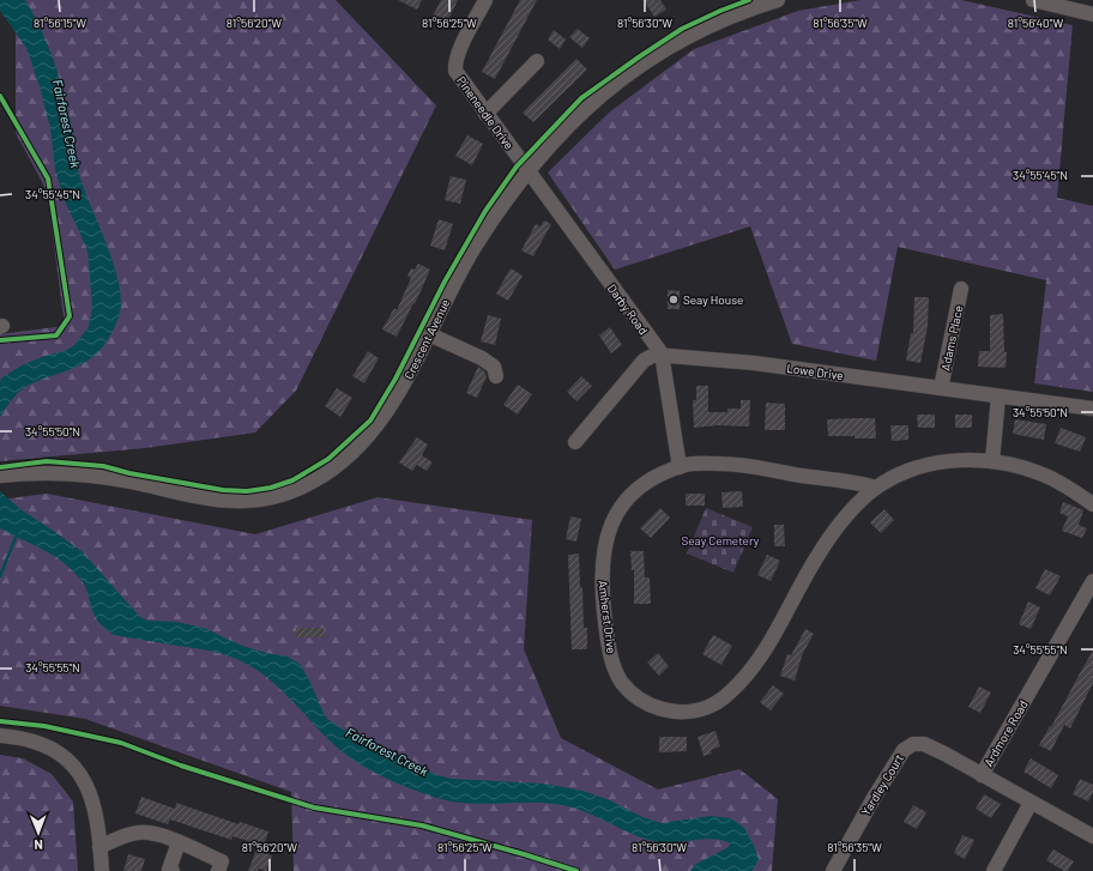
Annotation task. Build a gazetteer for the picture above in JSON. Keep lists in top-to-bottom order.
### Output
{
  "streets": {
    "street": [
      "Pineneedle Drive",
      "Darby Road",
      "Adams Place",
      "Crescent Avenue",
      "Lowe Drive",
      "Amherst Drive",
      "Ardmore Road",
      "Yardley Court"
    ]
  },
  "crossings": [
    ["Pineneedle Drive", "Darby Road"],
    ["Pineneedle Drive", "Crescent Avenue"],
    ["Darby Road", "Crescent Avenue"],
    ["Darby Road", "Lowe Drive"],
    ["Darby Road", "Amherst Drive"],
    ["Adams Place", "Lowe Drive"],
    ["Ardmore Road", "Yardley Court"]
  ],
  "water": ["Fairforest Creek"],
  "parks": ["Seay Cemetery"],
  "places": ["Seay House"],
  "north": "bottom",
  "coordinates": [
    "81°56'15\"W",
    "81°56'20\"W",
    "81°56'25\"W",
    "81°56'30\"W",
    "81°56'35\"W",
    "81°56'40\"W",
    "34°55'45\"N",
    "34°55'50\"N",
    "34°55'55\"N"
  ]
}
